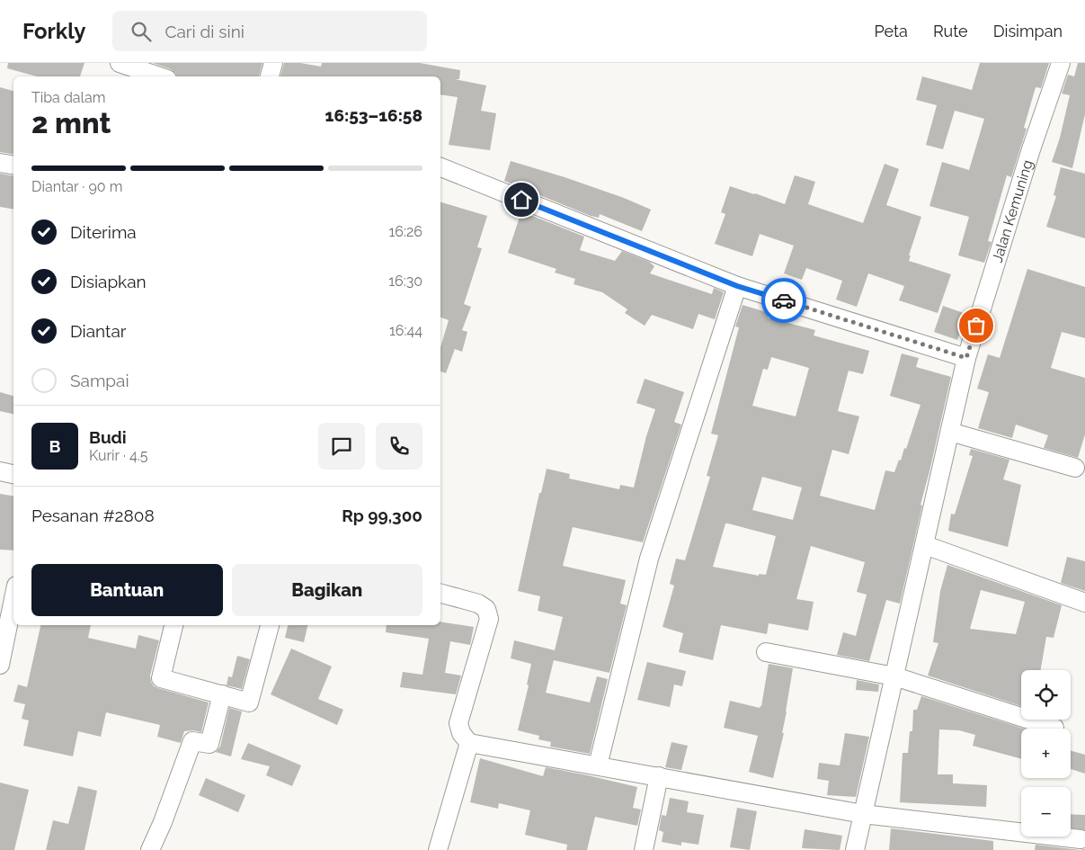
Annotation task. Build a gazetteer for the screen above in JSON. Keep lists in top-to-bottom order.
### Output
{
  "streets": {
    "street": ["Jalan Kemuning"]
  },
  "page": {
    "header": "Forkly",
    "search": "Cari di sini",
    "nav": ["Peta", "Rute", "Disimpan"],
    "heading": ["2 mnt", "Tiba dalam", "16:53–16:58"],
    "panel": [
      "Budi",
      "Kurir · 4.5",
      "Pesanan #2808",
      "Rp 99,300"
    ],
    "bar": "Diantar · 90 m",
    "list": [
      ["Diterima", "16:26"],
      ["Disiapkan", "16:30"],
      ["Diantar", "16:44"],
      "Sampai"
    ],
    "round": "B",
    "buttons": ["Bantuan", "Bagikan"],
    "map_buttons": ["+", "−"]
  }
}
